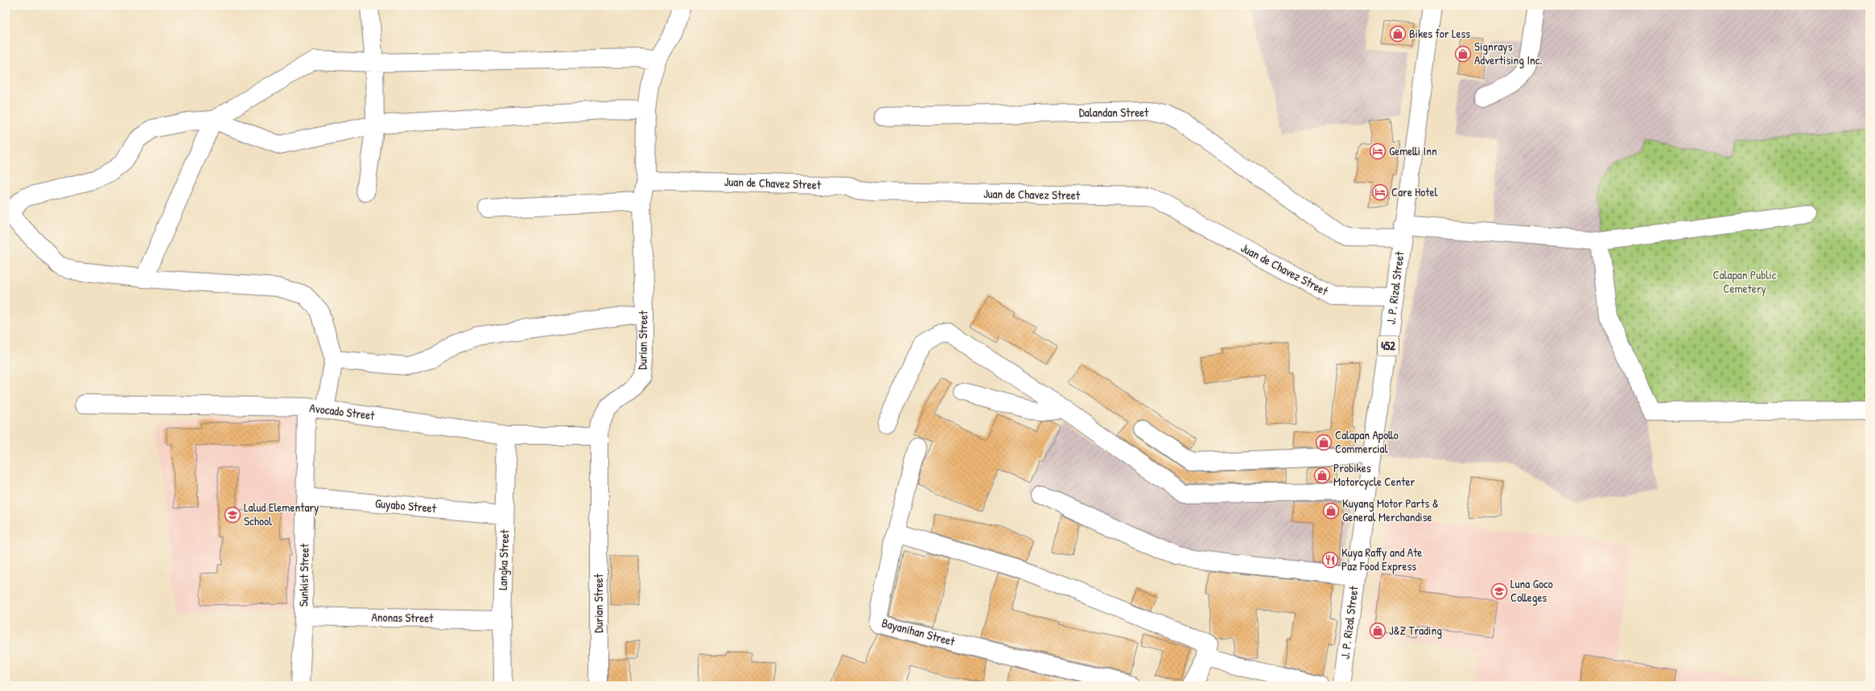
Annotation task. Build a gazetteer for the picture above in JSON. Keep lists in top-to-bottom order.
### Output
{
  "streets": {
    "main road": [
      "Dalandan Street",
      "Juan de Chavez Street",
      "J. P. Rizal Street",
      "Durian Street",
      "452",
      "Avocado Street",
      "Guyabo Street",
      "Langka Street",
      "Sunkist Street",
      "Anonas Street",
      "Bayanihan Street"
    ]
  },
  "crossings": [
    ["Dalandan Street", "J. P. Rizal Street"],
    ["Juan de Chavez Street", "J. P. Rizal Street"],
    ["Juan de Chavez Street", "Durian Street"],
    ["Durian Street", "Avocado Street"],
    ["Avocado Street", "Langka Street"],
    ["Avocado Street", "Sunkist Street"],
    ["Guyabo Street", "Langka Street"],
    ["Guyabo Street", "Sunkist Street"],
    ["Langka Street", "Anonas Street"],
    ["Sunkist Street", "Anonas Street"]
  ],
  "parks": ["Calapan Public Cemetery"],
  "places": {
    "shop": [
      "Bikes for Less",
      "Signrays Advertising Inc.",
      "Calapan Apollo Commercial",
      "Probikes Motorcycle Center",
      "Kuyang Motor Parts & General Merchandise",
      "J&Z Trading"
    ],
    "hotel": ["Gemelli Inn", "Care Hotel"],
    "school or university": ["Lalud Elementary School", "Luna Goco Colleges"],
    "restaurant": ["Kuya Raffy and Ate Paz Food Express"]
  }
}
